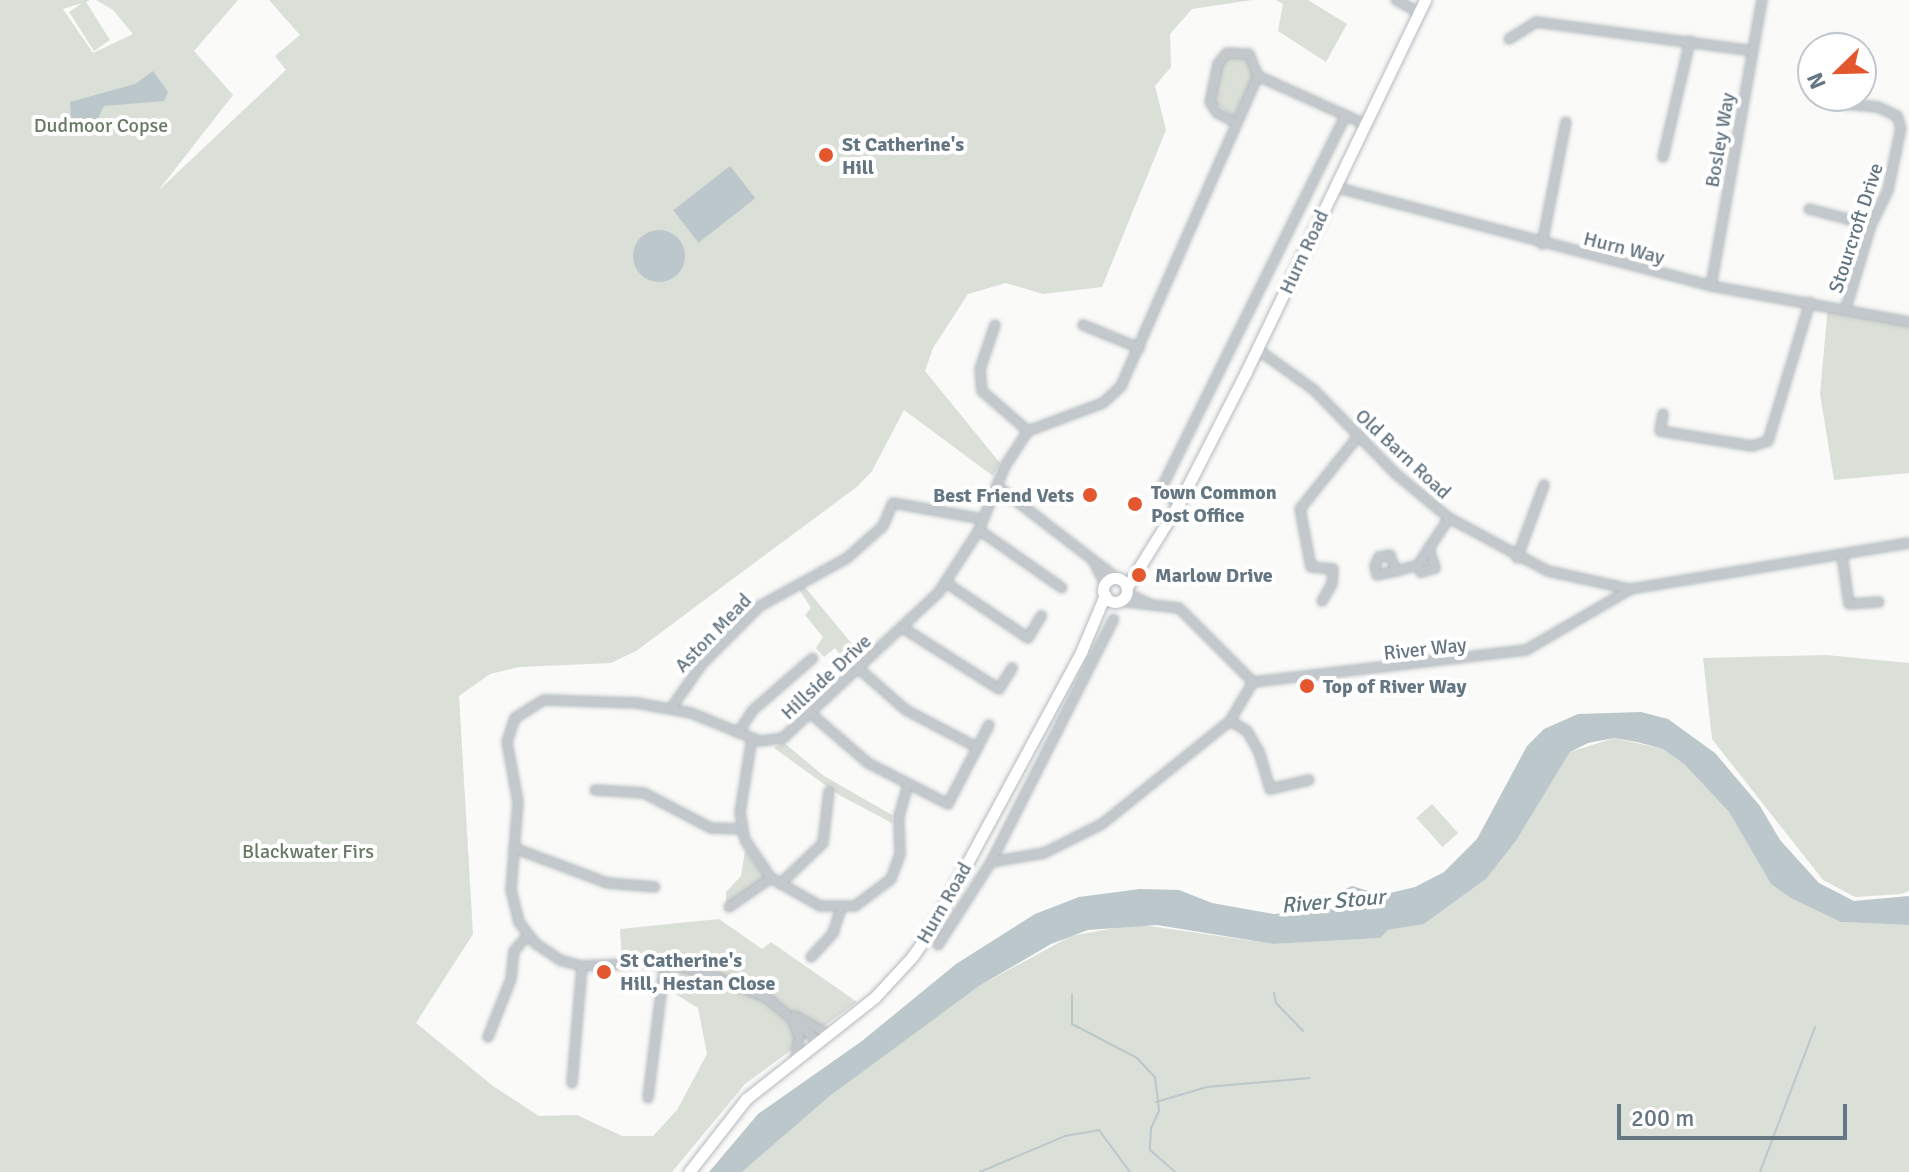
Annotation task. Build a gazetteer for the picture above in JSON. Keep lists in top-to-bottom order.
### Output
{
  "streets": {
    "main road": ["Hurn Road"],
    "street": [
      "Bosley Way",
      "Stourcroft Drive",
      "Hurn Way",
      "Old Barn Road",
      "Aston Mead",
      "River Way",
      "Hillside Drive"
    ]
  },
  "crossings": [
    ["Bosley Way", "Hurn Way"],
    ["Stourcroft Drive", "Hurn Way"],
    ["Hurn Way", "Hurn Road"],
    ["Hurn Road", "Old Barn Road"],
    ["Old Barn Road", "River Way"],
    ["Aston Mead", "Hillside Drive"]
  ],
  "water": ["River Stour"],
  "parks": ["Dudmoor Copse", "Blackwater Firs"],
  "places": [
    "St Catherine's Hill",
    "Best Friend Vets",
    "Town Common Post Office",
    "Marlow Drive",
    "Top of River Way",
    "St Catherine's Hill, Hestan Close"
  ],
  "scale_bar": "200 m",
  "north": "bottom left"
}
